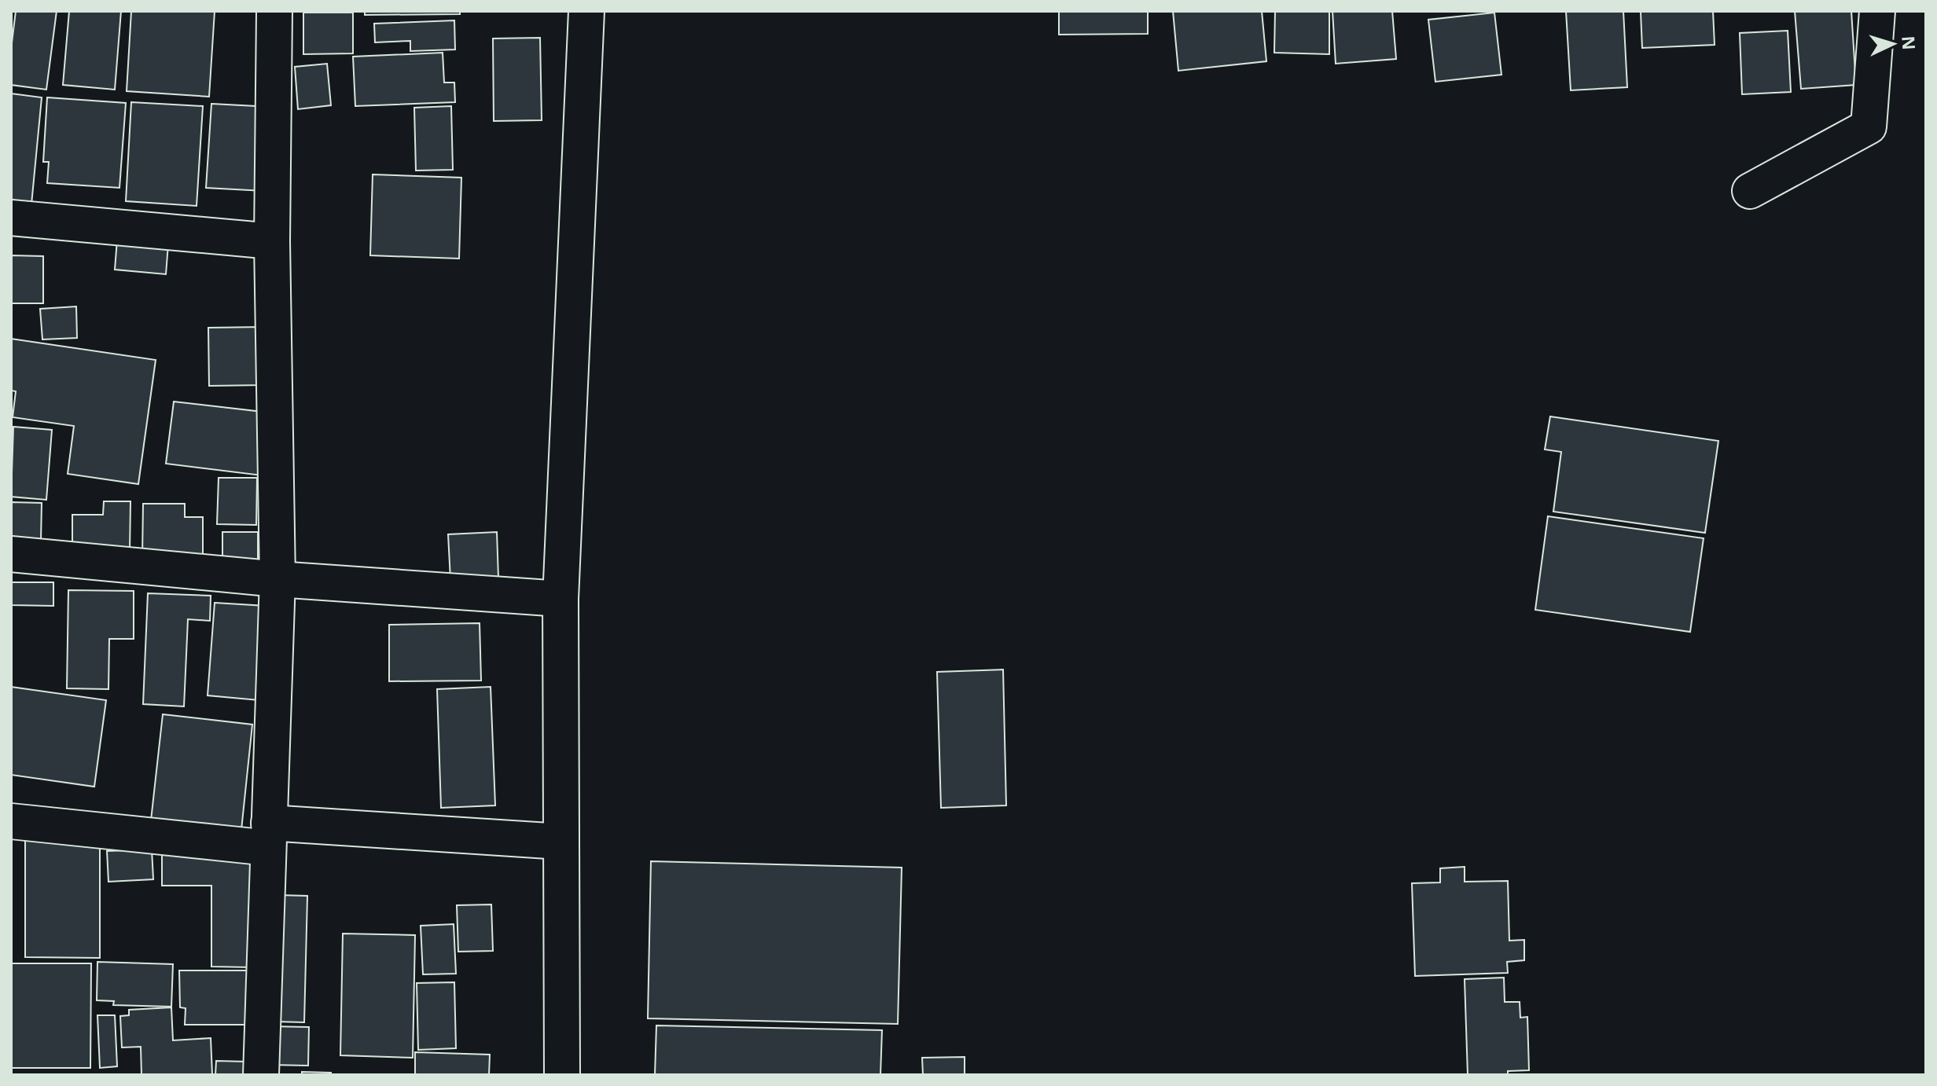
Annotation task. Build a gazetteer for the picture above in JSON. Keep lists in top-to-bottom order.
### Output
{
  "north": "right"
}
